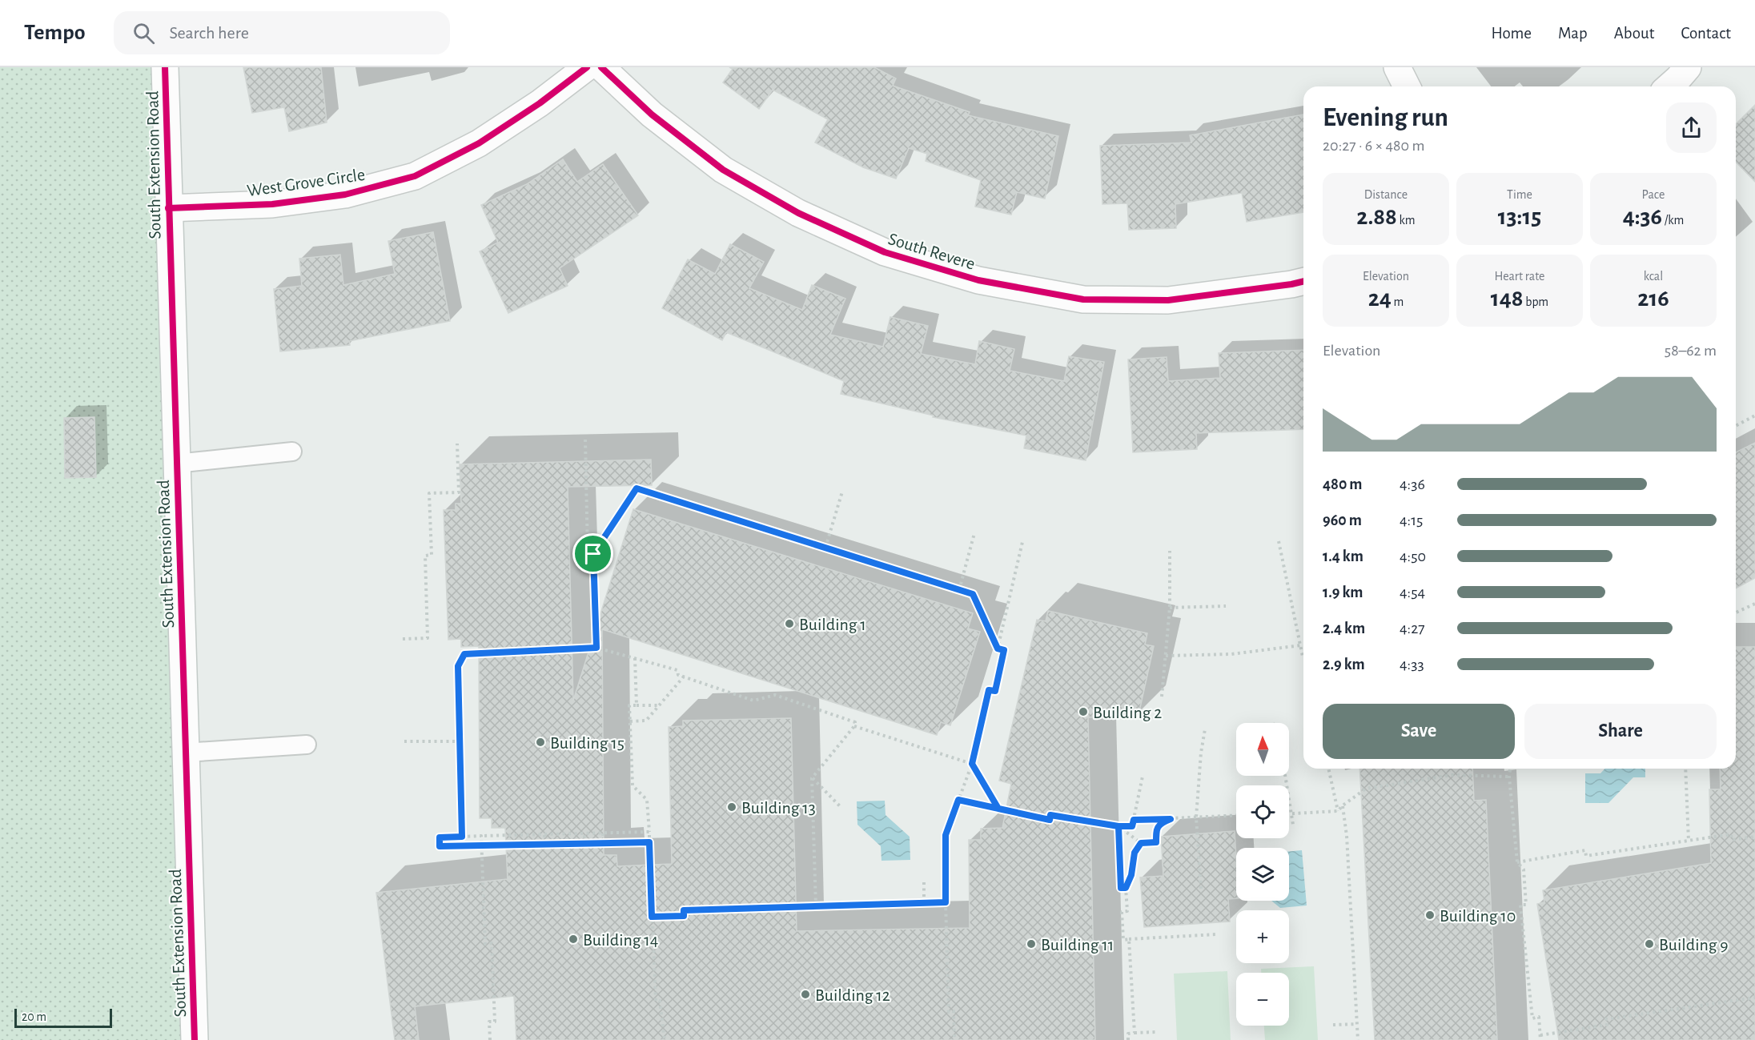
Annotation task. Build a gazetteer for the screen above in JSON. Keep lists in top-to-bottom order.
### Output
{
  "streets": {
    "street": ["South Extension Road", "West Grove Circle", "South Revere"]
  },
  "crossings": [
    ["South Extension Road", "West Grove Circle"]
  ],
  "places": [
    "Building 1",
    "Building 2",
    "Building 15",
    "Building 13",
    "Building 10",
    "Building 14",
    "Building 11",
    "Building 9",
    "Building 12"
  ],
  "scale_bar": "20 m",
  "north": "top",
  "page": {
    "header": "Tempo",
    "search": "Search here",
    "nav": [
      "Home",
      "Map",
      "About",
      "Contact"
    ],
    "heading": ["Evening run", "20:27 · 6 × 480 m"],
    "stats": [
      ["Distance", "2.88 km"],
      ["Time", "13:15"],
      ["Pace", "4:36 /km"],
      ["Elevation", "24 m"],
      ["Heart rate", "148 bpm"],
      ["kcal", "216"]
    ],
    "chart": ["Elevation", "58–62 m"],
    "list": [
      {
        "name": "480 m",
        "note": "4:36"
      },
      {
        "name": "960 m",
        "note": "4:15"
      },
      {
        "name": "1.4 km",
        "note": "4:50"
      },
      {
        "name": "1.9 km",
        "note": "4:54"
      },
      {
        "name": "2.4 km",
        "note": "4:27"
      },
      {
        "name": "2.9 km",
        "note": "4:33"
      }
    ],
    "buttons": ["Save", "Share"],
    "map_buttons": ["+", "−"],
    "scale": "20 m"
  }
}
